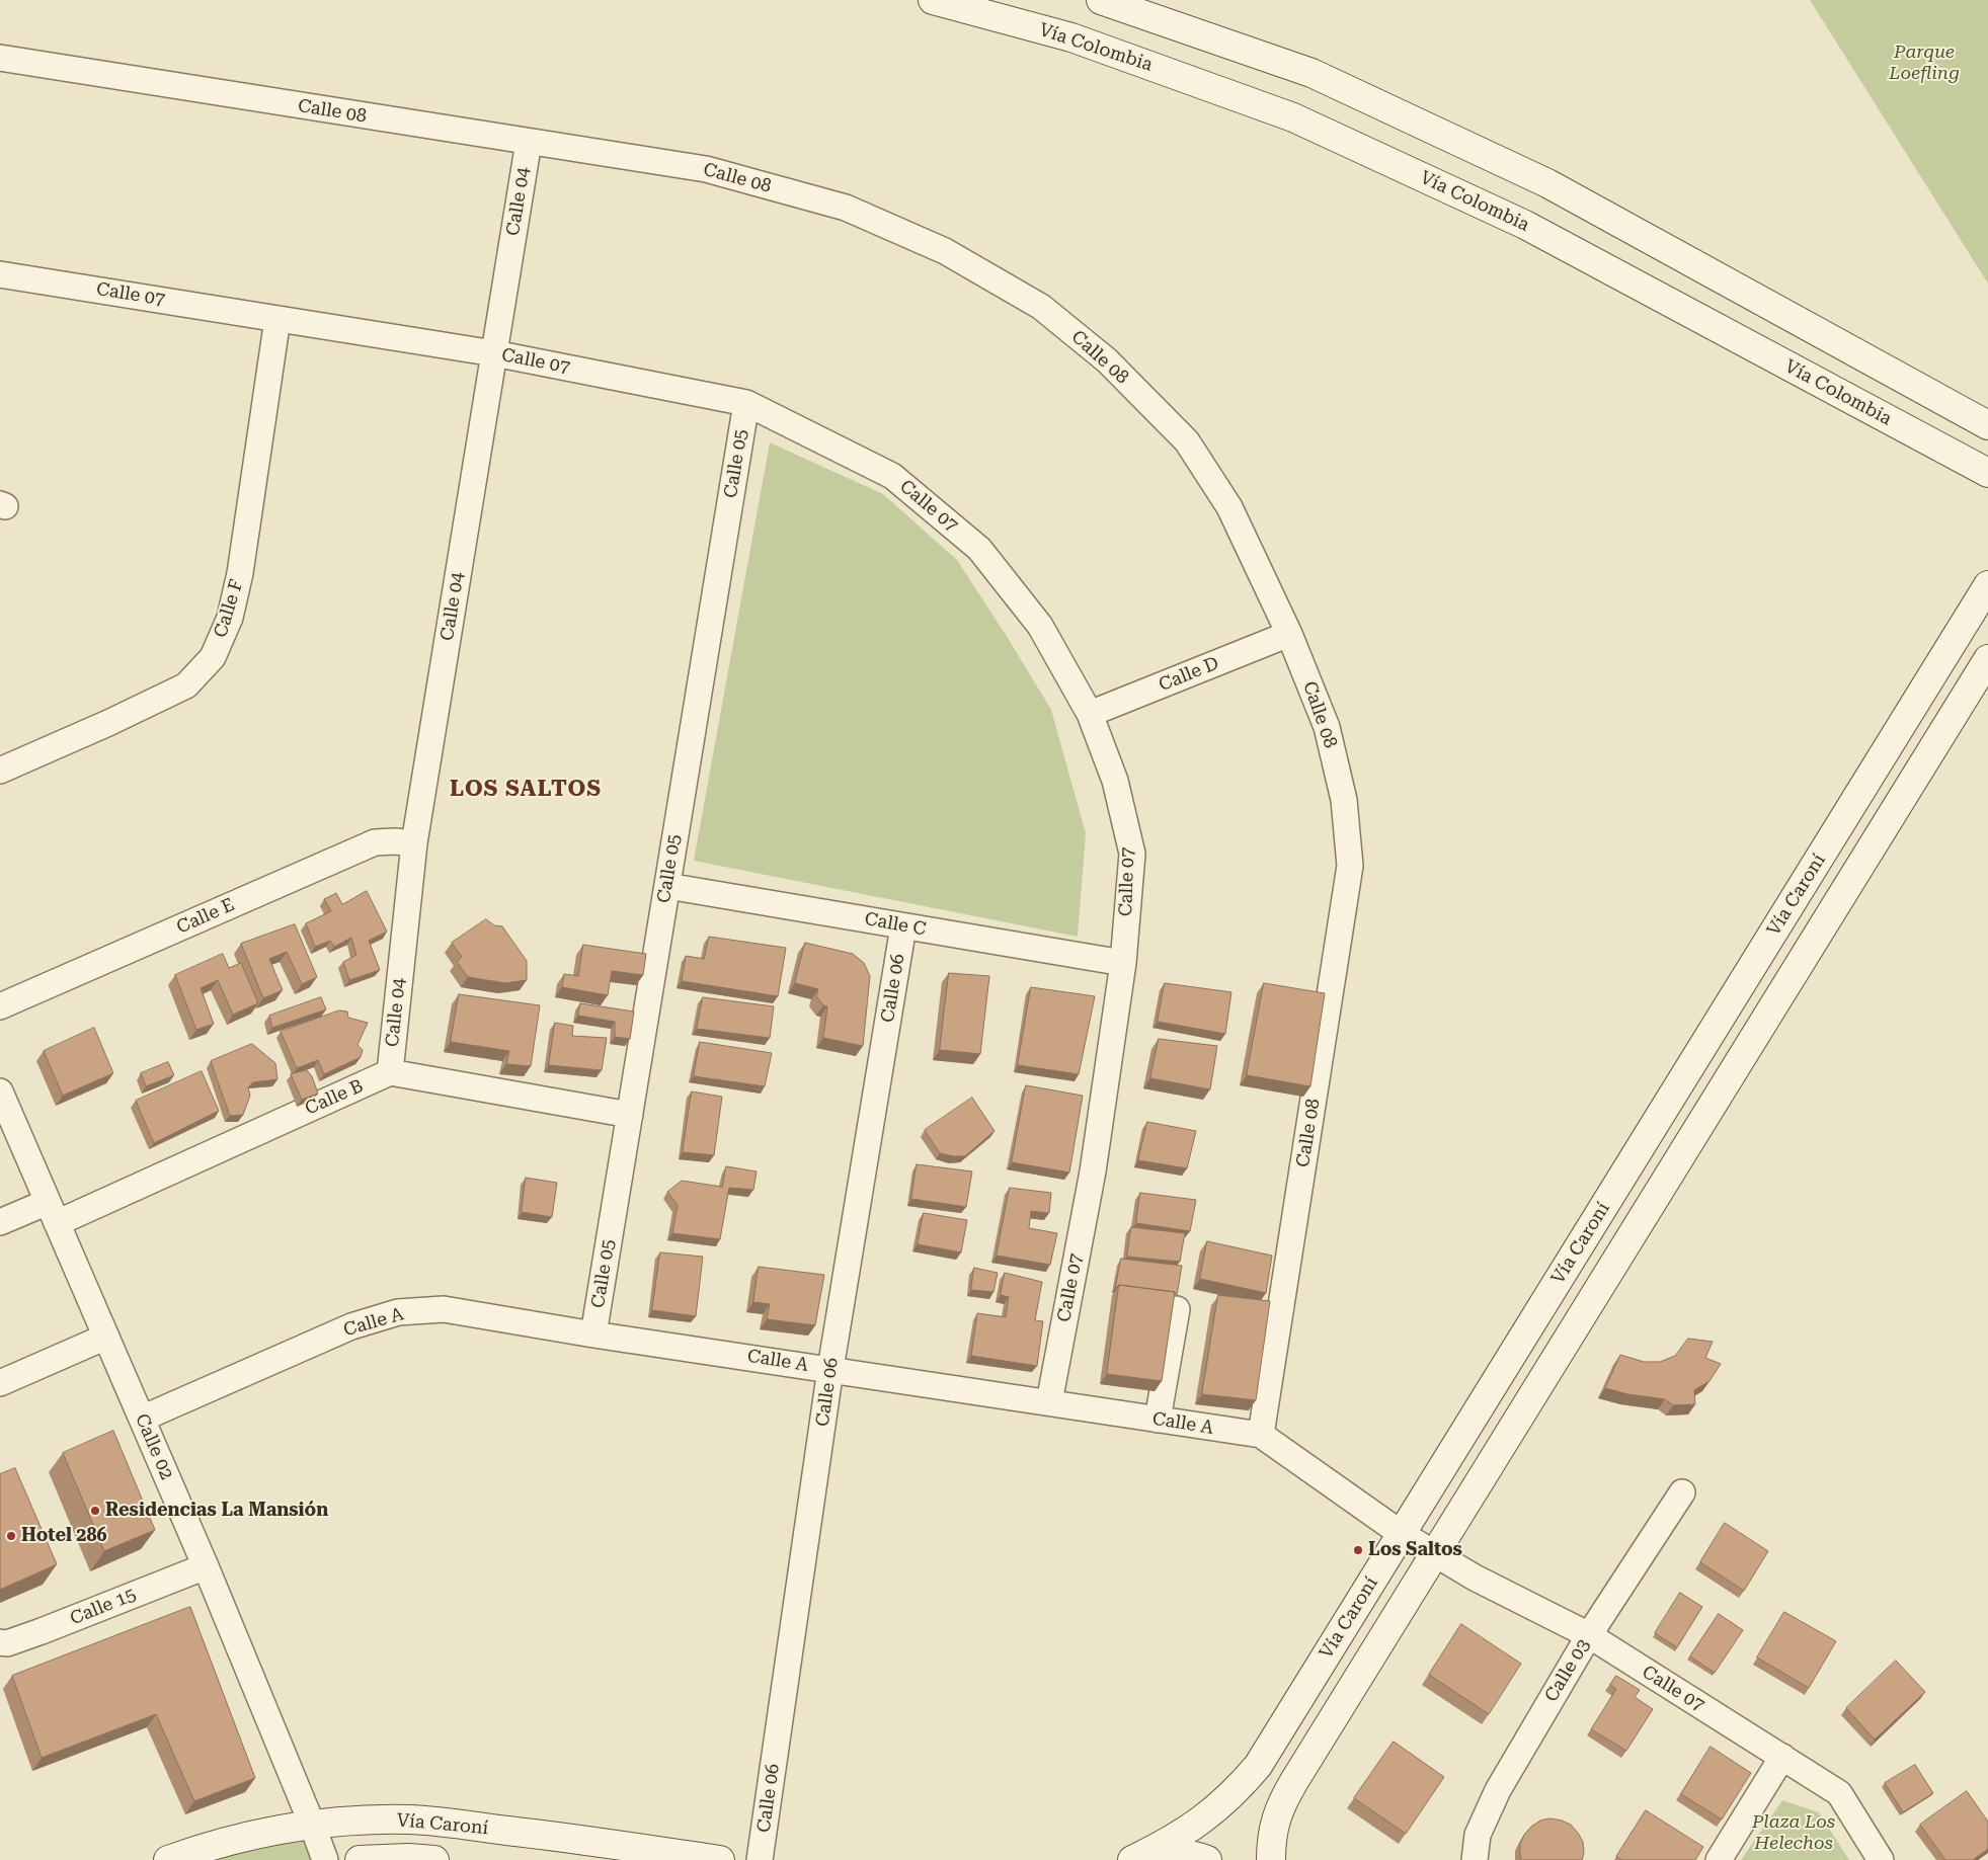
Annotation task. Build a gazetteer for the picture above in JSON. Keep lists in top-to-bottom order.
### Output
{
  "streets": {
    "main road": ["Vía Colombia", "Vía Caroní"],
    "street": [
      "Calle 08",
      "Calle 04",
      "Calle 07",
      "Calle 05",
      "Calle F",
      "Calle D",
      "Calle E",
      "Calle C",
      "Calle 06",
      "Calle B",
      "Calle A",
      "Calle 02",
      "Calle 15",
      "Calle 03"
    ]
  },
  "crossings": [
    ["Calle 08", "Calle 04"],
    ["Calle 08", "Calle D"],
    ["Calle 08", "Calle A"],
    ["Calle 04", "Calle 07"],
    ["Calle 04", "Calle E"],
    ["Calle 04", "Calle B"],
    ["Calle 07", "Calle 05"],
    ["Calle 07", "Calle F"],
    ["Calle 07", "Calle D"],
    ["Calle 07", "Calle C"],
    ["Calle 07", "Calle A"],
    ["Calle 07", "Calle 03"],
    ["Calle 05", "Calle C"],
    ["Calle 05", "Calle A"],
    ["Vía Caroní", "Calle A"],
    ["Vía Caroní", "Calle 02"],
    ["Calle C", "Calle 06"],
    ["Calle 06", "Calle A"],
    ["Calle B", "Calle 02"],
    ["Calle A", "Calle 02"],
    ["Calle 02", "Calle 15"]
  ],
  "districts": ["LOS SALTOS"],
  "parks": ["Parque Loefling", "Plaza Los Helechos"],
  "places": ["Residencias La Mansión", "Hotel 286", "Los Saltos"]
}
